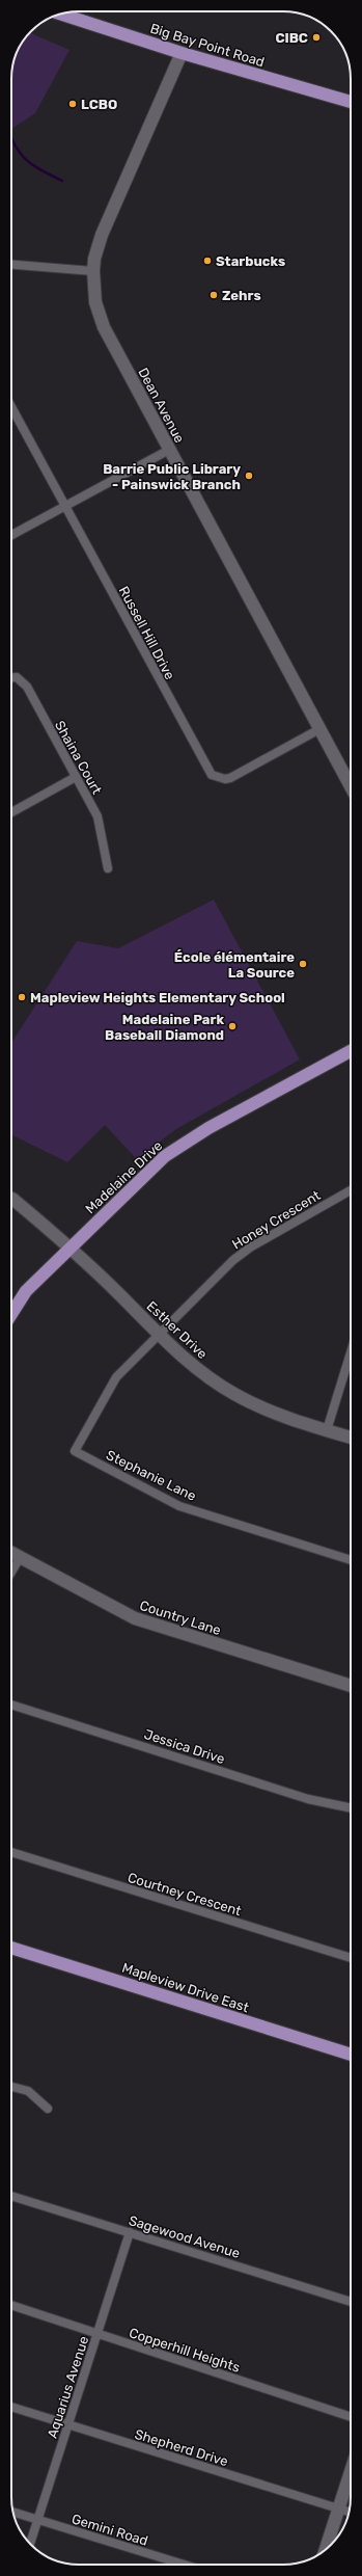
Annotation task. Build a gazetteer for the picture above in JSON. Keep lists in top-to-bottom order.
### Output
{
  "streets": {
    "main road": ["Big Bay Point Road", "Madelaine Drive", "Mapleview Drive East"],
    "street": [
      "Dean Avenue",
      "Russell Hill Drive",
      "Shaina Court",
      "Honey Crescent",
      "Esther Drive",
      "Stephanie Lane",
      "Country Lane",
      "Jessica Drive",
      "Courtney Crescent",
      "Sagewood Avenue",
      "Copperhill Heights",
      "Aquarius Avenue",
      "Shepherd Drive",
      "Gemini Road"
    ]
  },
  "crossings": [
    ["Big Bay Point Road", "Dean Avenue"],
    ["Dean Avenue", "Russell Hill Drive"],
    ["Madelaine Drive", "Esther Drive"],
    ["Honey Crescent", "Esther Drive"],
    ["Honey Crescent", "Stephanie Lane"],
    ["Esther Drive", "Stephanie Lane"],
    ["Sagewood Avenue", "Aquarius Avenue"],
    ["Copperhill Heights", "Aquarius Avenue"],
    ["Aquarius Avenue", "Shepherd Drive"],
    ["Aquarius Avenue", "Gemini Road"]
  ],
  "places": [
    "CIBC",
    "LCBO",
    "Starbucks",
    "Zehrs",
    "Barrie Public Library - Painswick Branch",
    "École élémentaire La Source",
    "Mapleview Heights Elementary School",
    "Madelaine Park Baseball Diamond"
  ]
}
